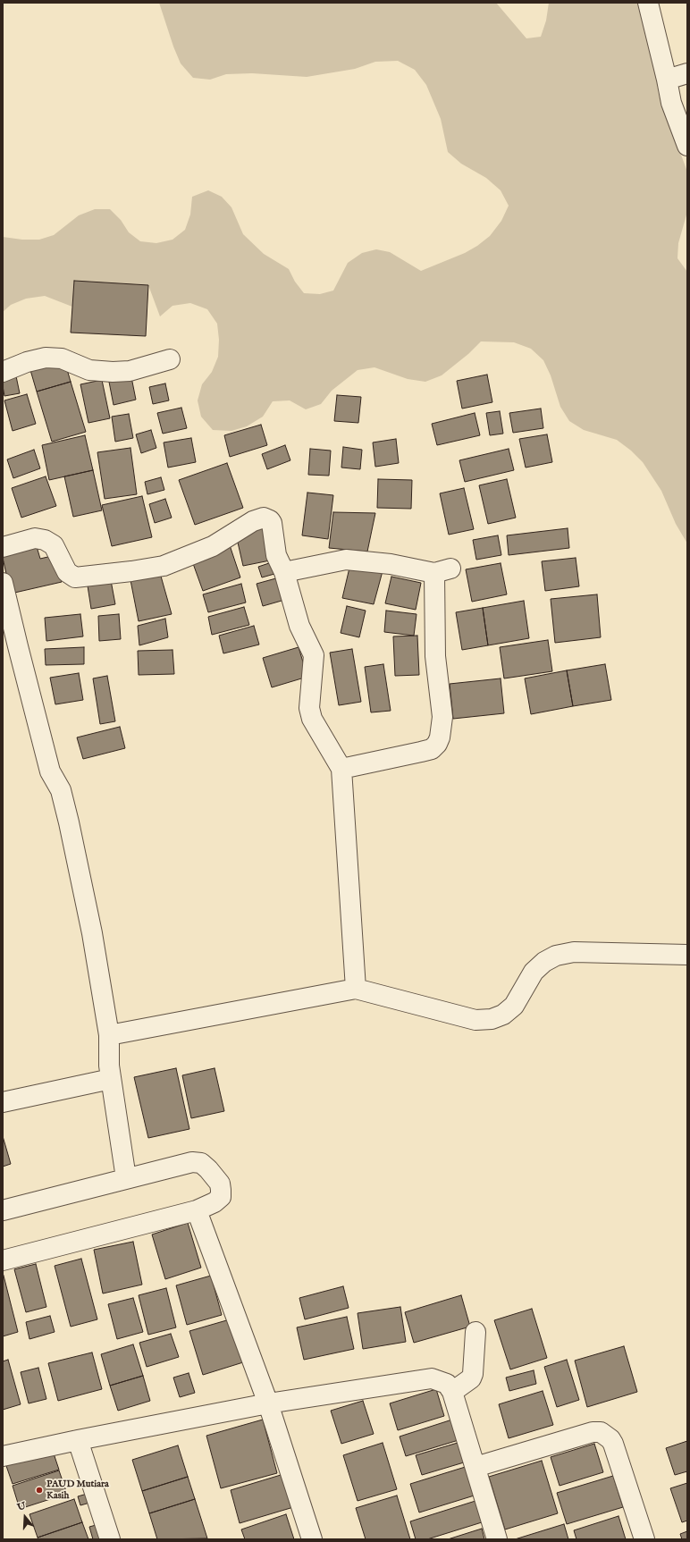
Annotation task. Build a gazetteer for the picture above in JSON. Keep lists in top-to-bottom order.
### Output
{
  "places": ["PAUD Mutiara Kasih"],
  "north": "top"
}
